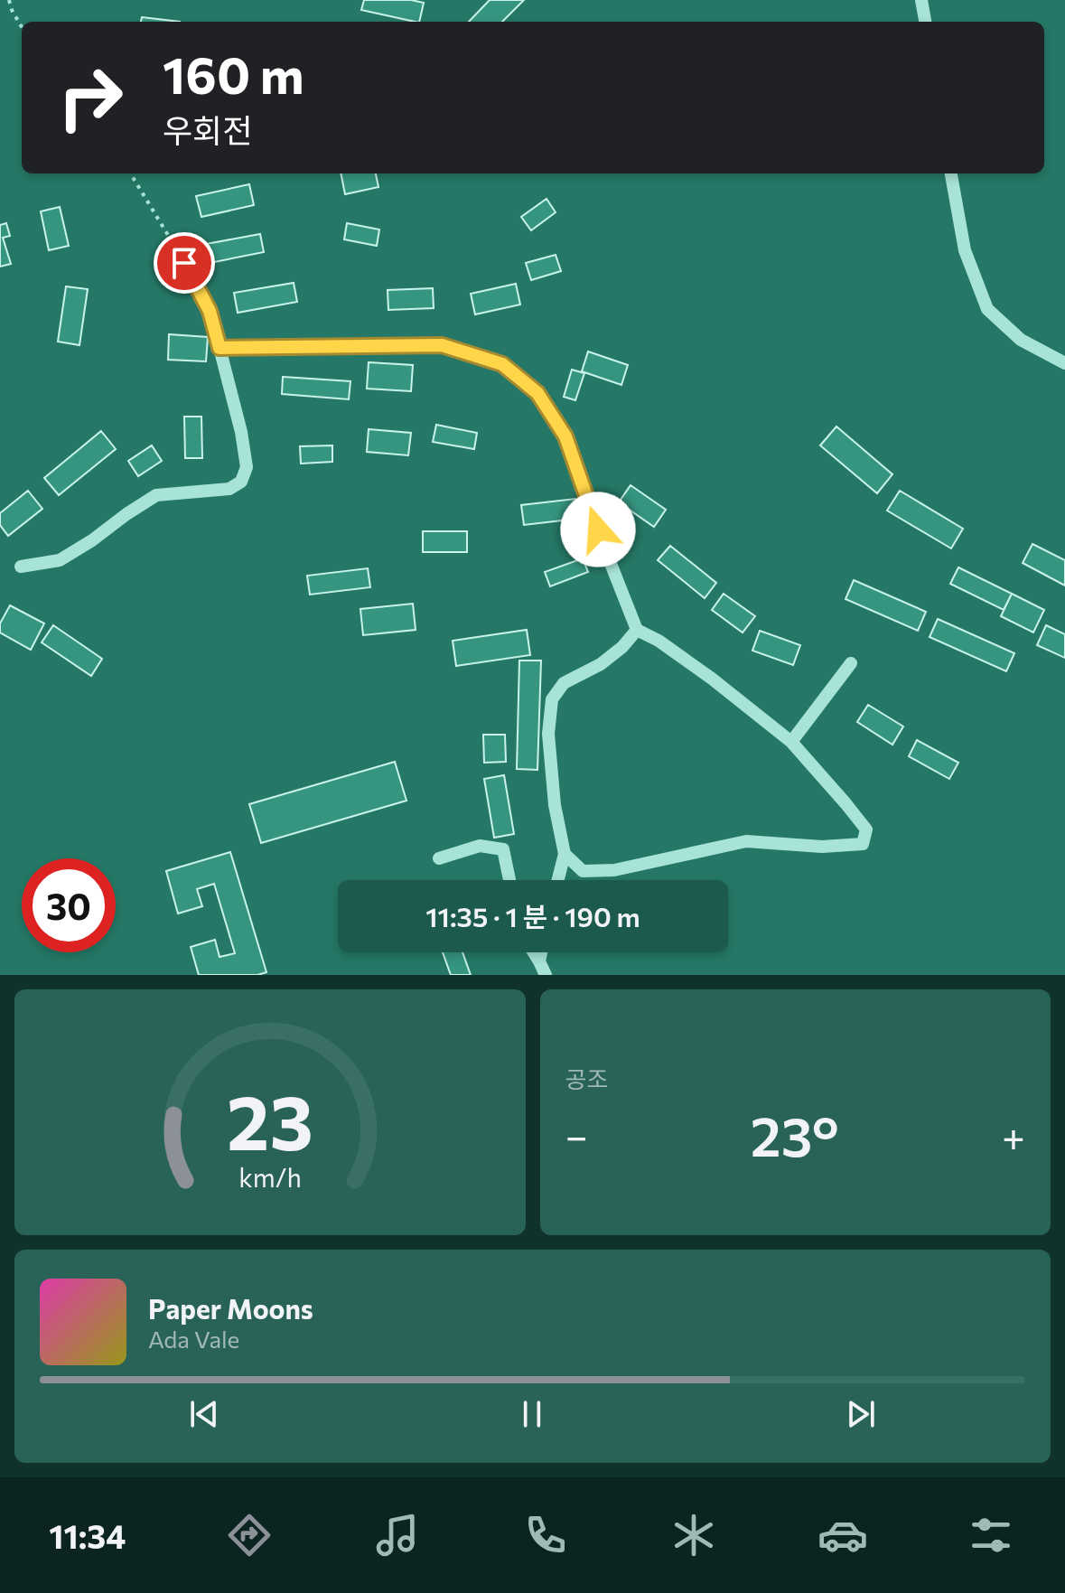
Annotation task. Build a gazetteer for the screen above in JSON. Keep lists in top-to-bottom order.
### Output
{
  "page": {
    "turn": ["160 m", "우회전"],
    "limit": "30",
    "trip": "11:35 · 1 분 · 190 m",
    "tile": "공조",
    "heat": ["−", "23°", "+"],
    "song": ["Paper Moons", "Ada Vale"],
    "tabs": "11:34",
    "gauge": ["23", "km/h"]
  }
}
